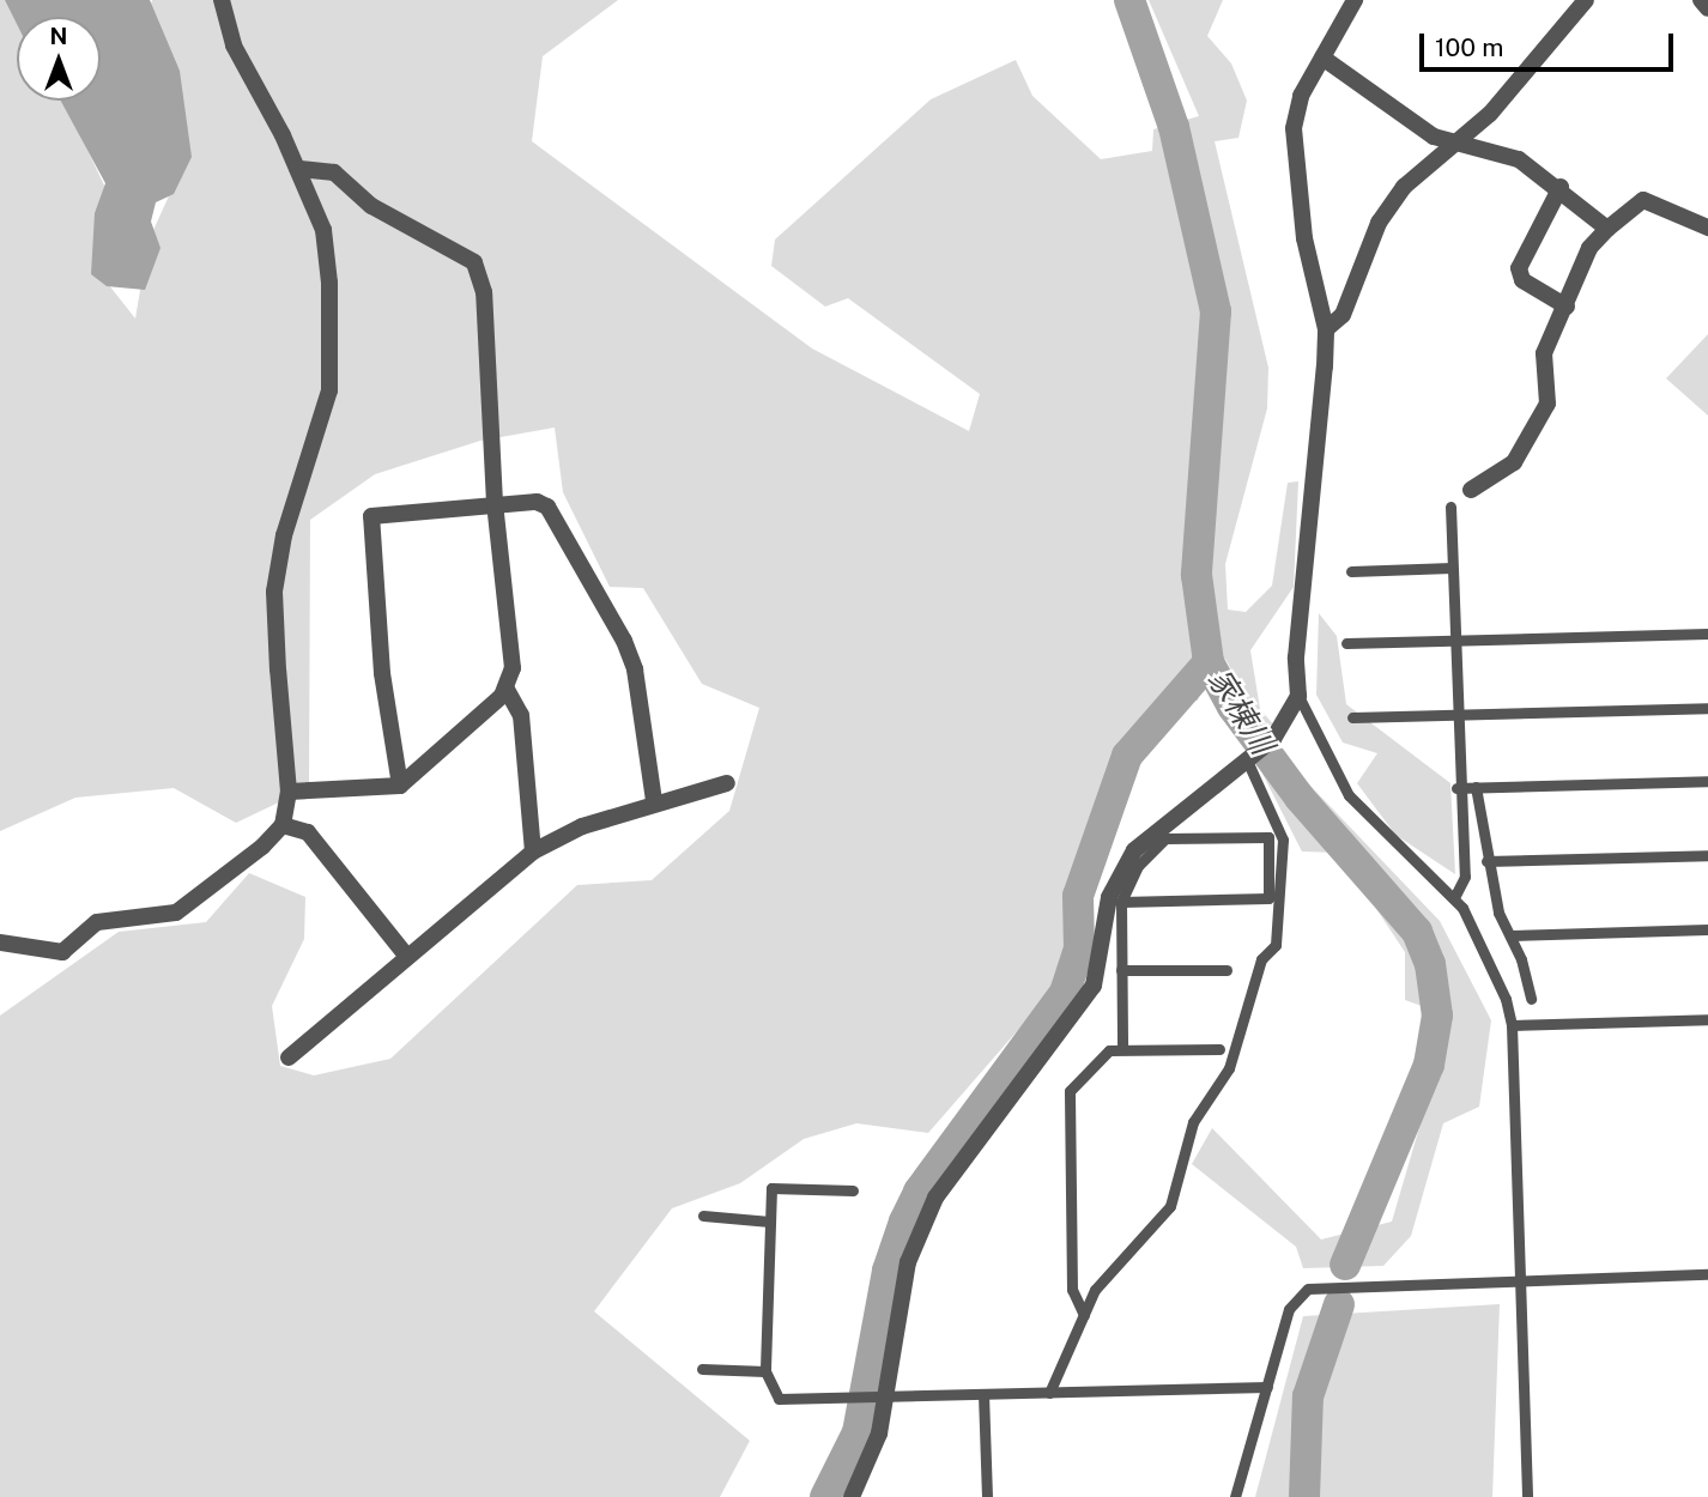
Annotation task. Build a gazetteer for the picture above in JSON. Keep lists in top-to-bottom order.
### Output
{
  "water": ["家棟川"],
  "scale_bar": "100 m",
  "north": "top"
}
